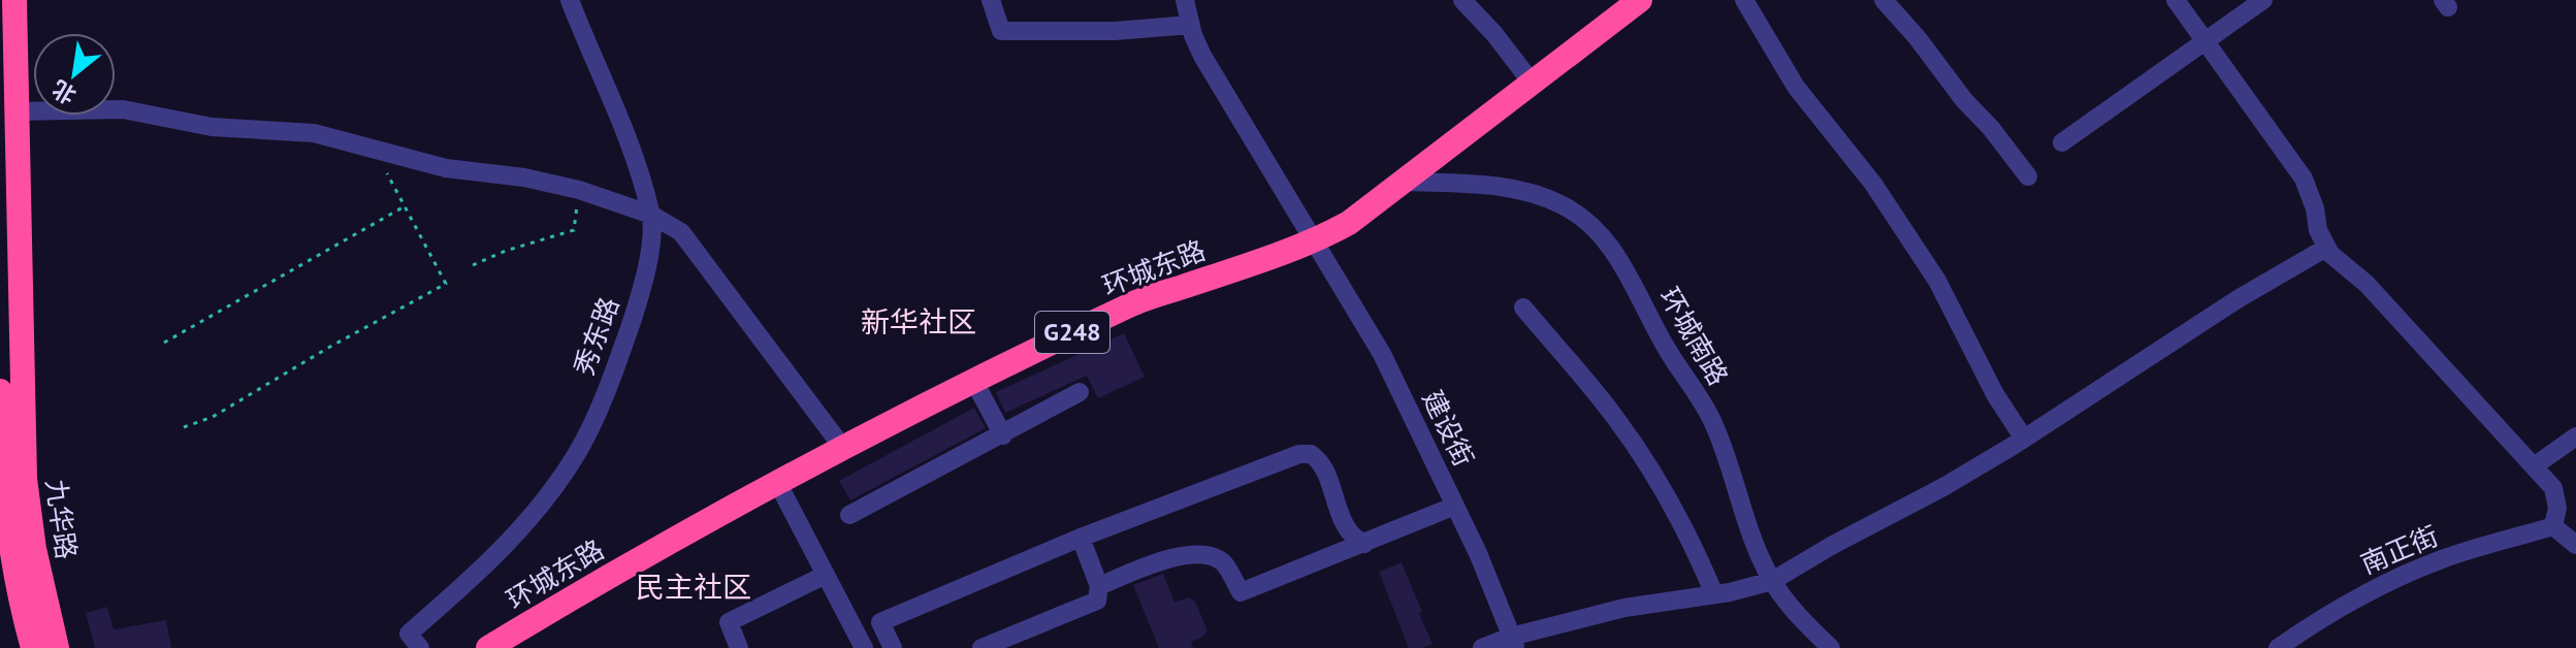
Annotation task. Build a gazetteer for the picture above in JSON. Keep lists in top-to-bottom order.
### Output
{
  "streets": {
    "highway": ["环城东路", "G248", "九华路"],
    "street": [
      "秀东路",
      "环城南路",
      "建设街",
      "南正街"
    ]
  },
  "crossings": [
    ["环城东路", "环城南路"],
    ["环城东路", "建设街"]
  ],
  "districts": ["新华社区", "民主社区"],
  "north": "bottom left"
}
